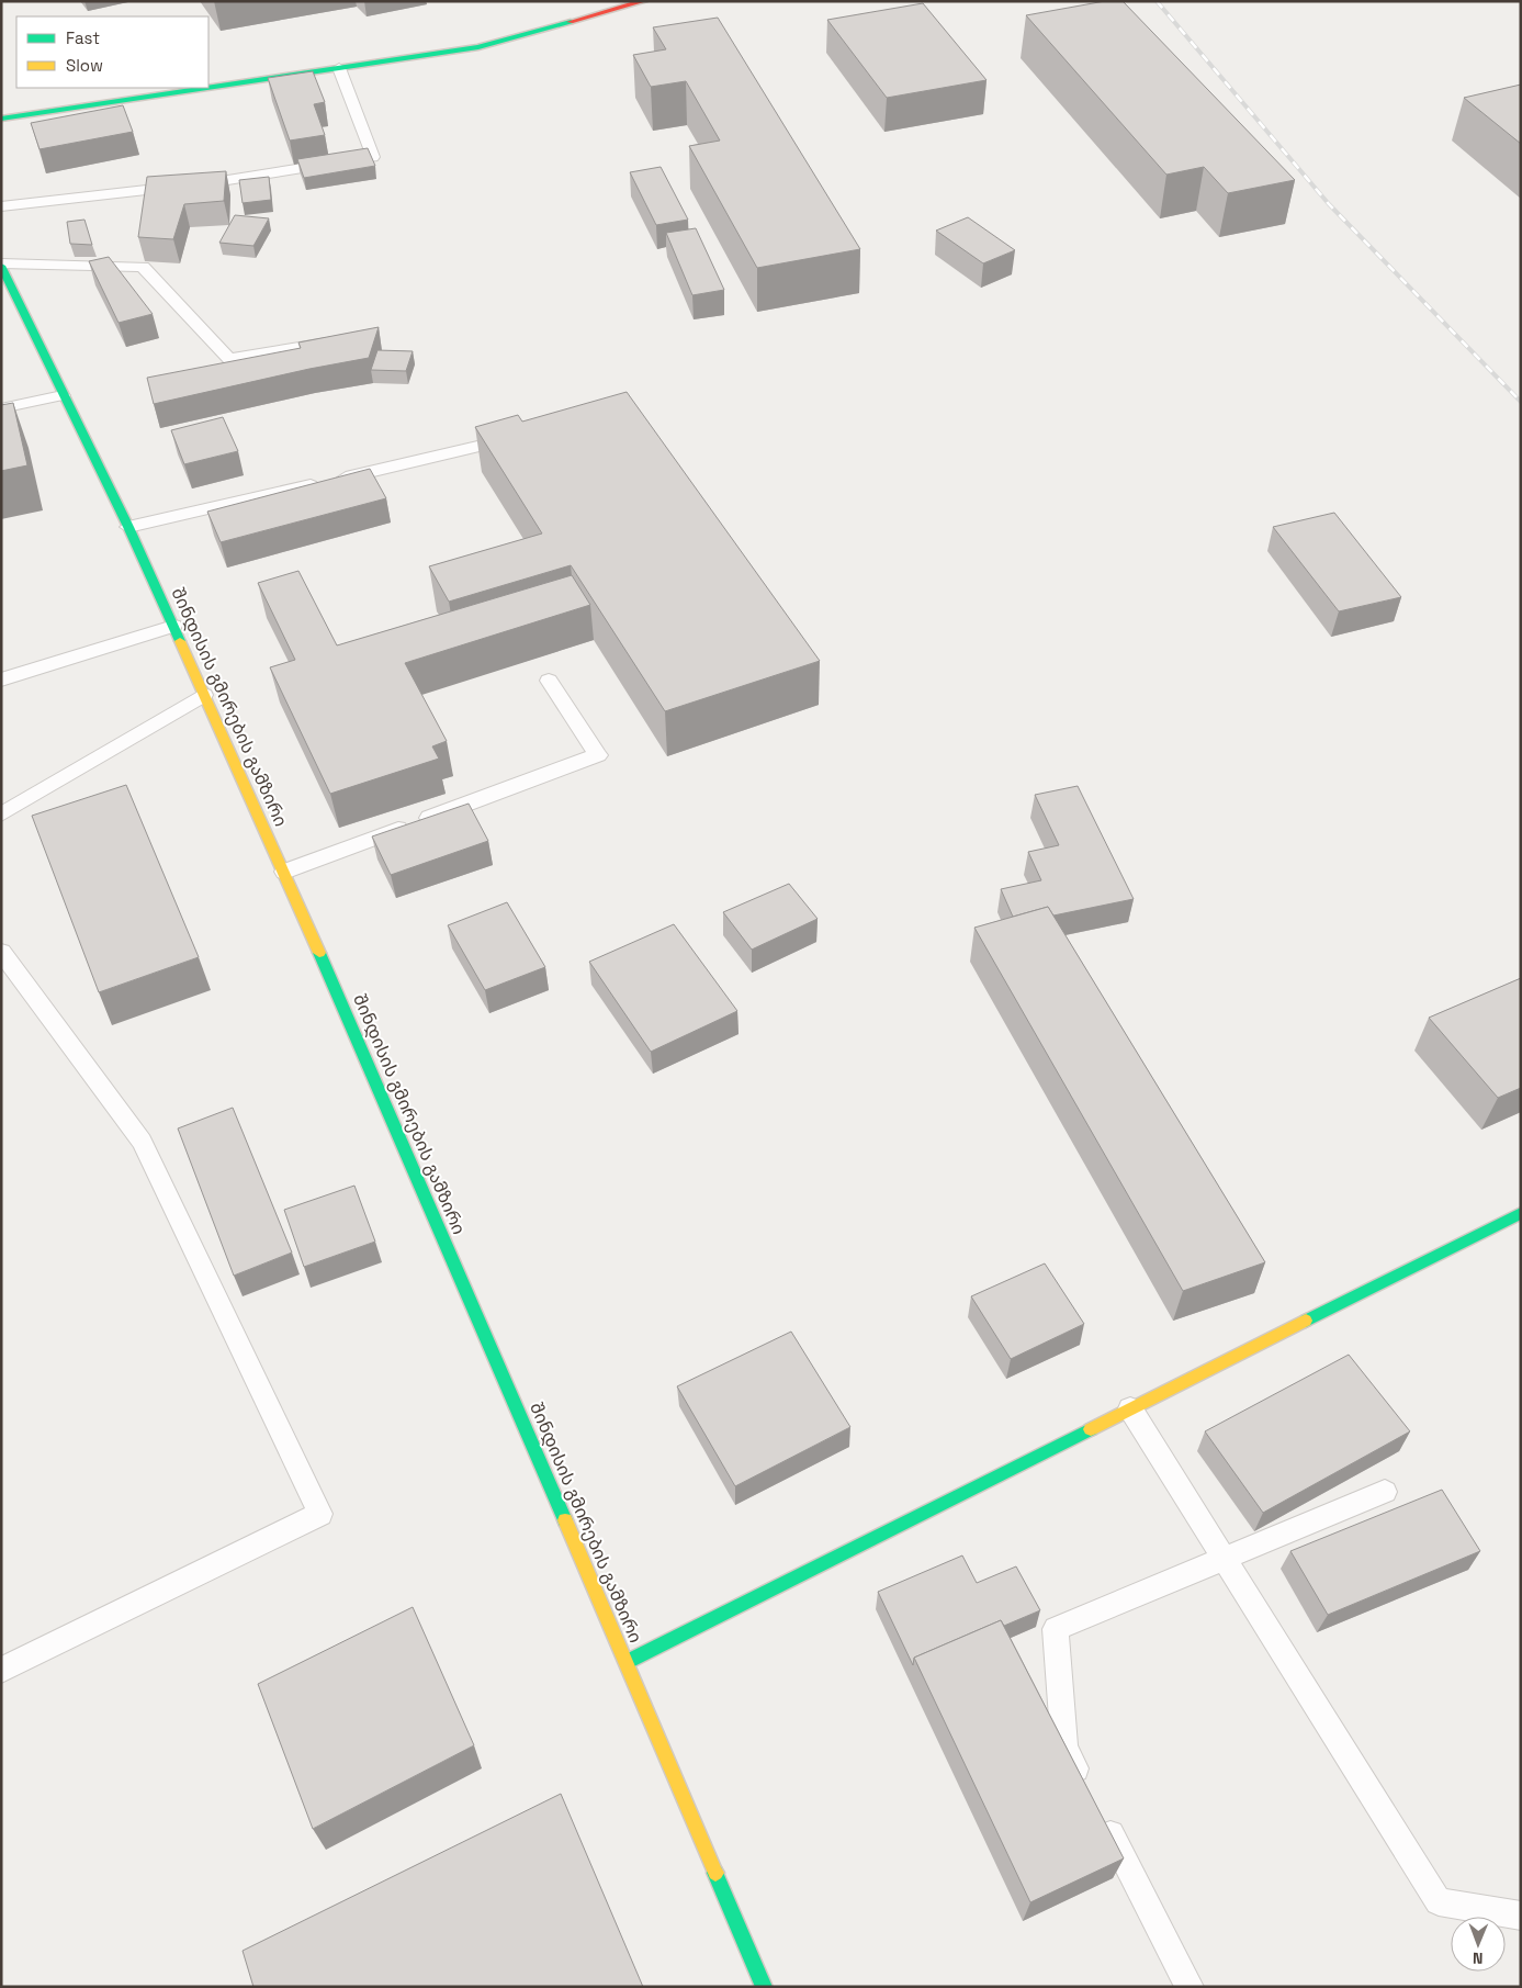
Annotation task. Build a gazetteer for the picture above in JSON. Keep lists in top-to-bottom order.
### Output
{
  "streets": {
    "main road": ["შინდისის გმირების გამზირი"]
  },
  "legend": ["Fast", "Slow"],
  "north": "bottom"
}
